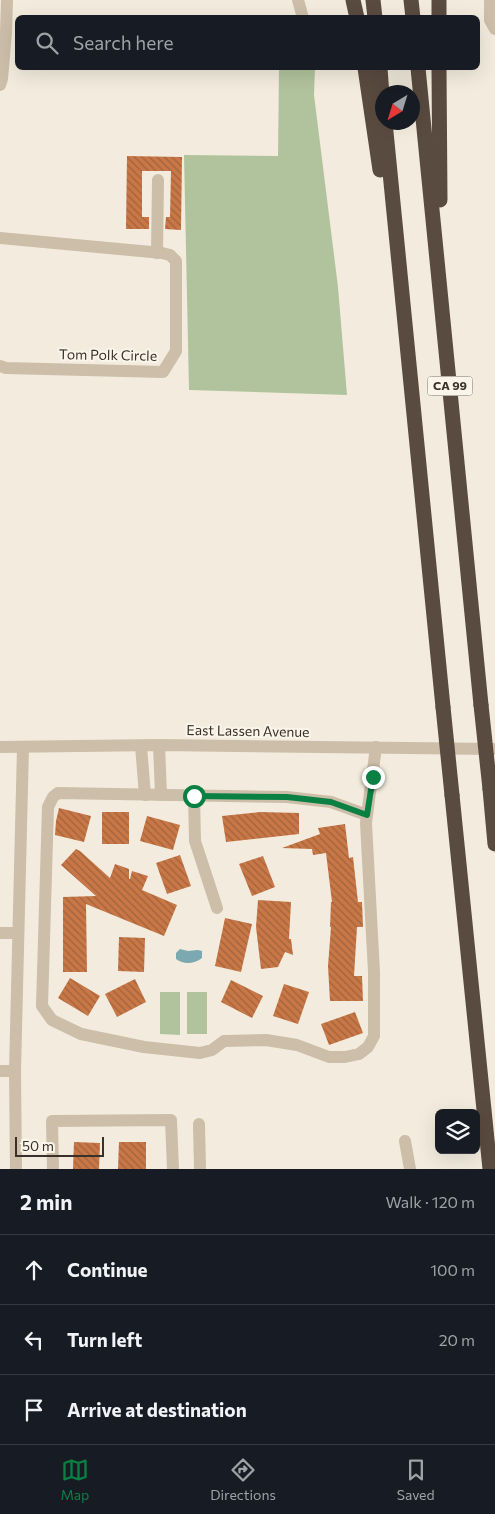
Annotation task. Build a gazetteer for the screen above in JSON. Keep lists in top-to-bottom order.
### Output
{
  "streets": {
    "highway": ["CA 99"],
    "street": ["Tom Polk Circle", "East Lassen Avenue"]
  },
  "scale_bar": "50 m",
  "north": "bottom left",
  "page": {
    "search": "Search here",
    "scale": "50 m",
    "heading": ["2 min", "Walk · 120 m"],
    "list": [
      ["Continue", "100 m"],
      ["Turn left", "20 m"],
      "Arrive at destination"
    ],
    "nav": ["Map", "Directions", "Saved"]
  }
}
